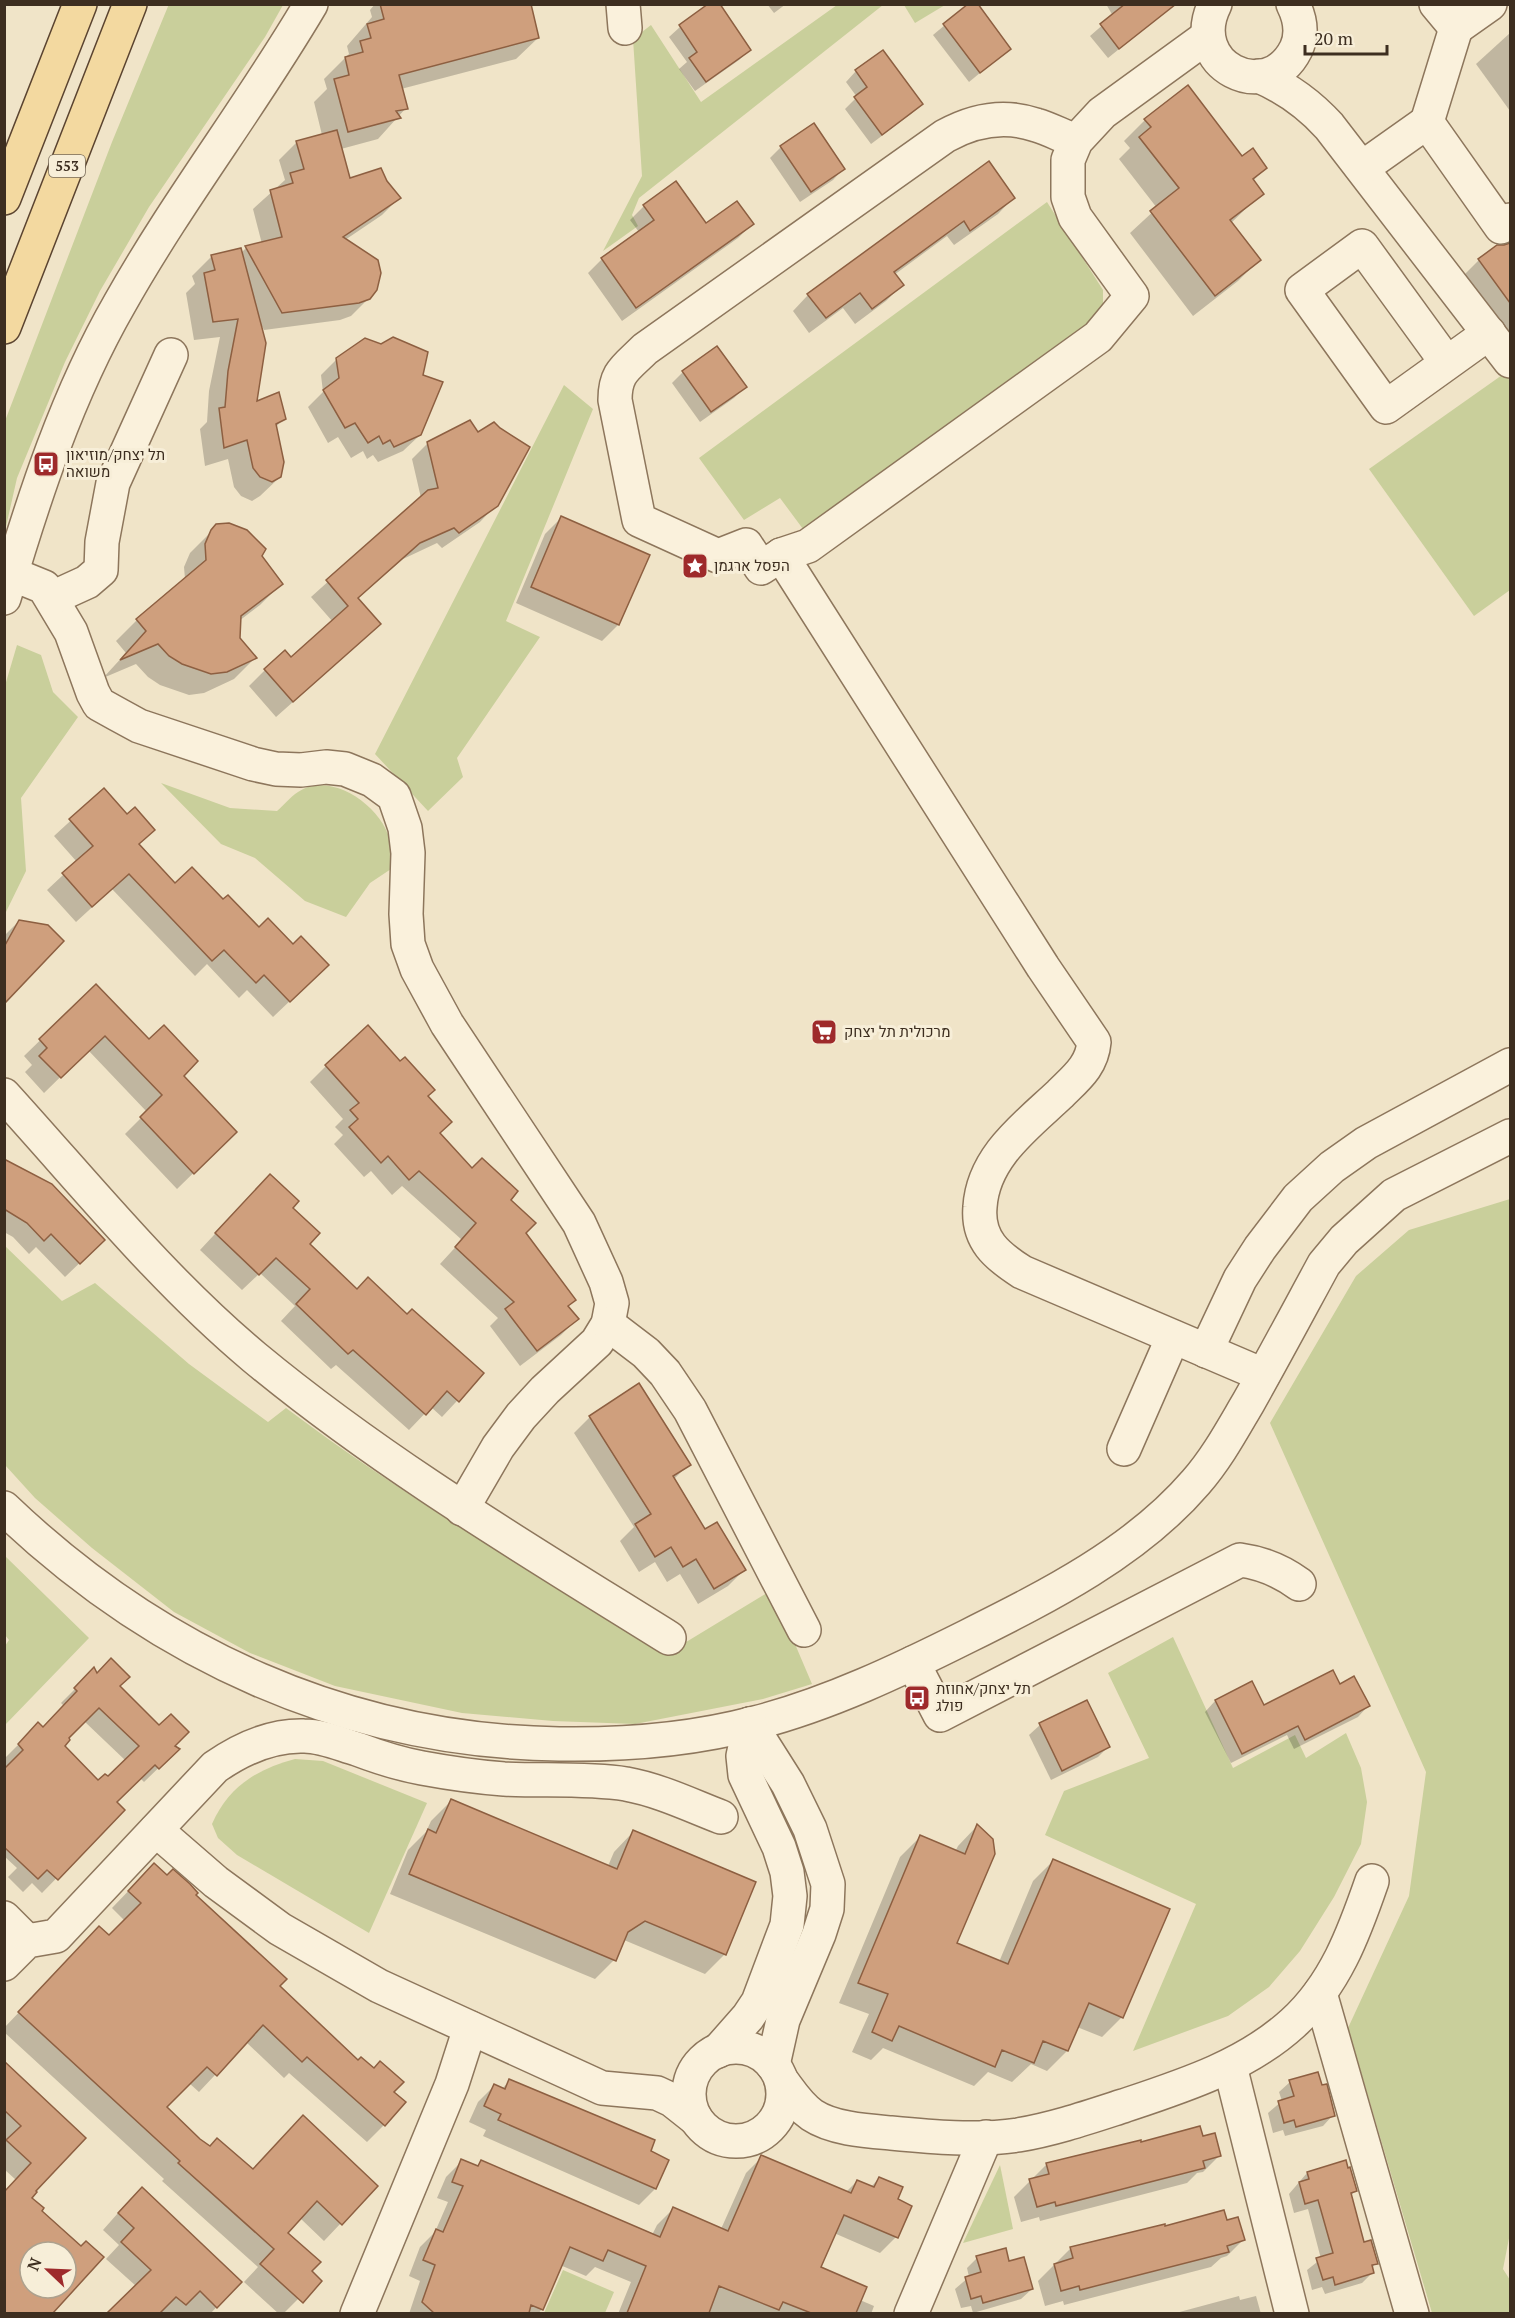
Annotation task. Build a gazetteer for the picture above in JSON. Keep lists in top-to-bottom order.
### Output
{
  "streets": {
    "main road": ["553"]
  },
  "places": {
    "bus stop": ["תל יצחק/מוזיאון משואה", "תל יצחק/אחוזת פולג"],
    "place": ["הפסל ארגמן"],
    "supermarket": ["מרכולית תל יצחק"]
  },
  "scale_bar": "20 m",
  "north": "top left"
}
